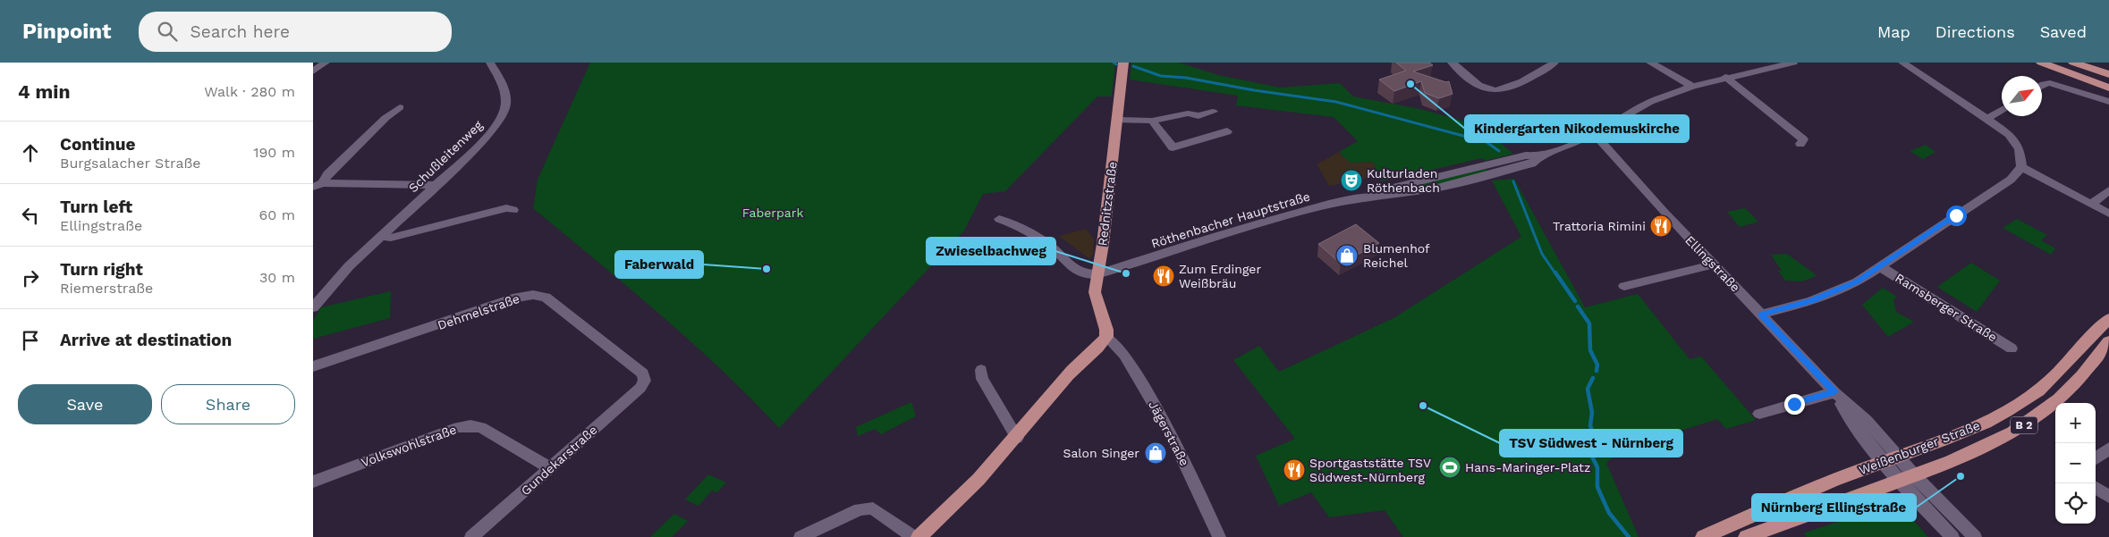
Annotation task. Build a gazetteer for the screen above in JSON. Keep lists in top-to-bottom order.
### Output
{
  "streets": {
    "main road": ["Rednitzstraße", "B 2", "Weißenburger Straße"],
    "street": [
      "Schußleitenweg",
      "Röthenbacher Hauptstraße",
      "Ellingstraße",
      "Ramsberger Straße",
      "Dehmelstraße",
      "Jägerstraße",
      "Volkswohlstraße",
      "Gundekarstraße"
    ]
  },
  "crossings": [
    ["Rednitzstraße", "Röthenbacher Hauptstraße"],
    ["Rednitzstraße", "Jägerstraße"],
    ["Röthenbacher Hauptstraße", "Ellingstraße"],
    ["Ellingstraße", "Weißenburger Straße"],
    ["Dehmelstraße", "Gundekarstraße"],
    ["Volkswohlstraße", "Gundekarstraße"]
  ],
  "parks": ["Faberpark"],
  "places": {
    "other": [
      "Kindergarten Nikodemuskirche",
      "Faberwald",
      "Zwieselbachweg",
      "TSV Südwest - Nürnberg",
      "Nürnberg Ellingstraße"
    ],
    "theatre": ["Kulturladen Röthenbach"],
    "restaurant": ["Trattoria Rimini", "Zum Erdinger Weißbräu", "Sportgaststätte TSV Südwest-Nürnberg"],
    "shop": ["Blumenhof Reichel", "Salon Singer"],
    "sports": ["Hans-Maringer-Platz"]
  },
  "north": "top right",
  "page": {
    "header": "Pinpoint",
    "search": "Search here",
    "nav": ["Map", "Directions", "Saved"],
    "heading": ["4 min", "Walk · 280 m"],
    "list": [
      ["Continue", "Burgsalacher Straße", "190 m"],
      ["Turn left", "Ellingstraße", "60 m"],
      ["Turn right", "Riemerstraße", "30 m"],
      "Arrive at destination"
    ],
    "buttons": ["Save", "Share"],
    "map_buttons": ["+", "−"]
  }
}
